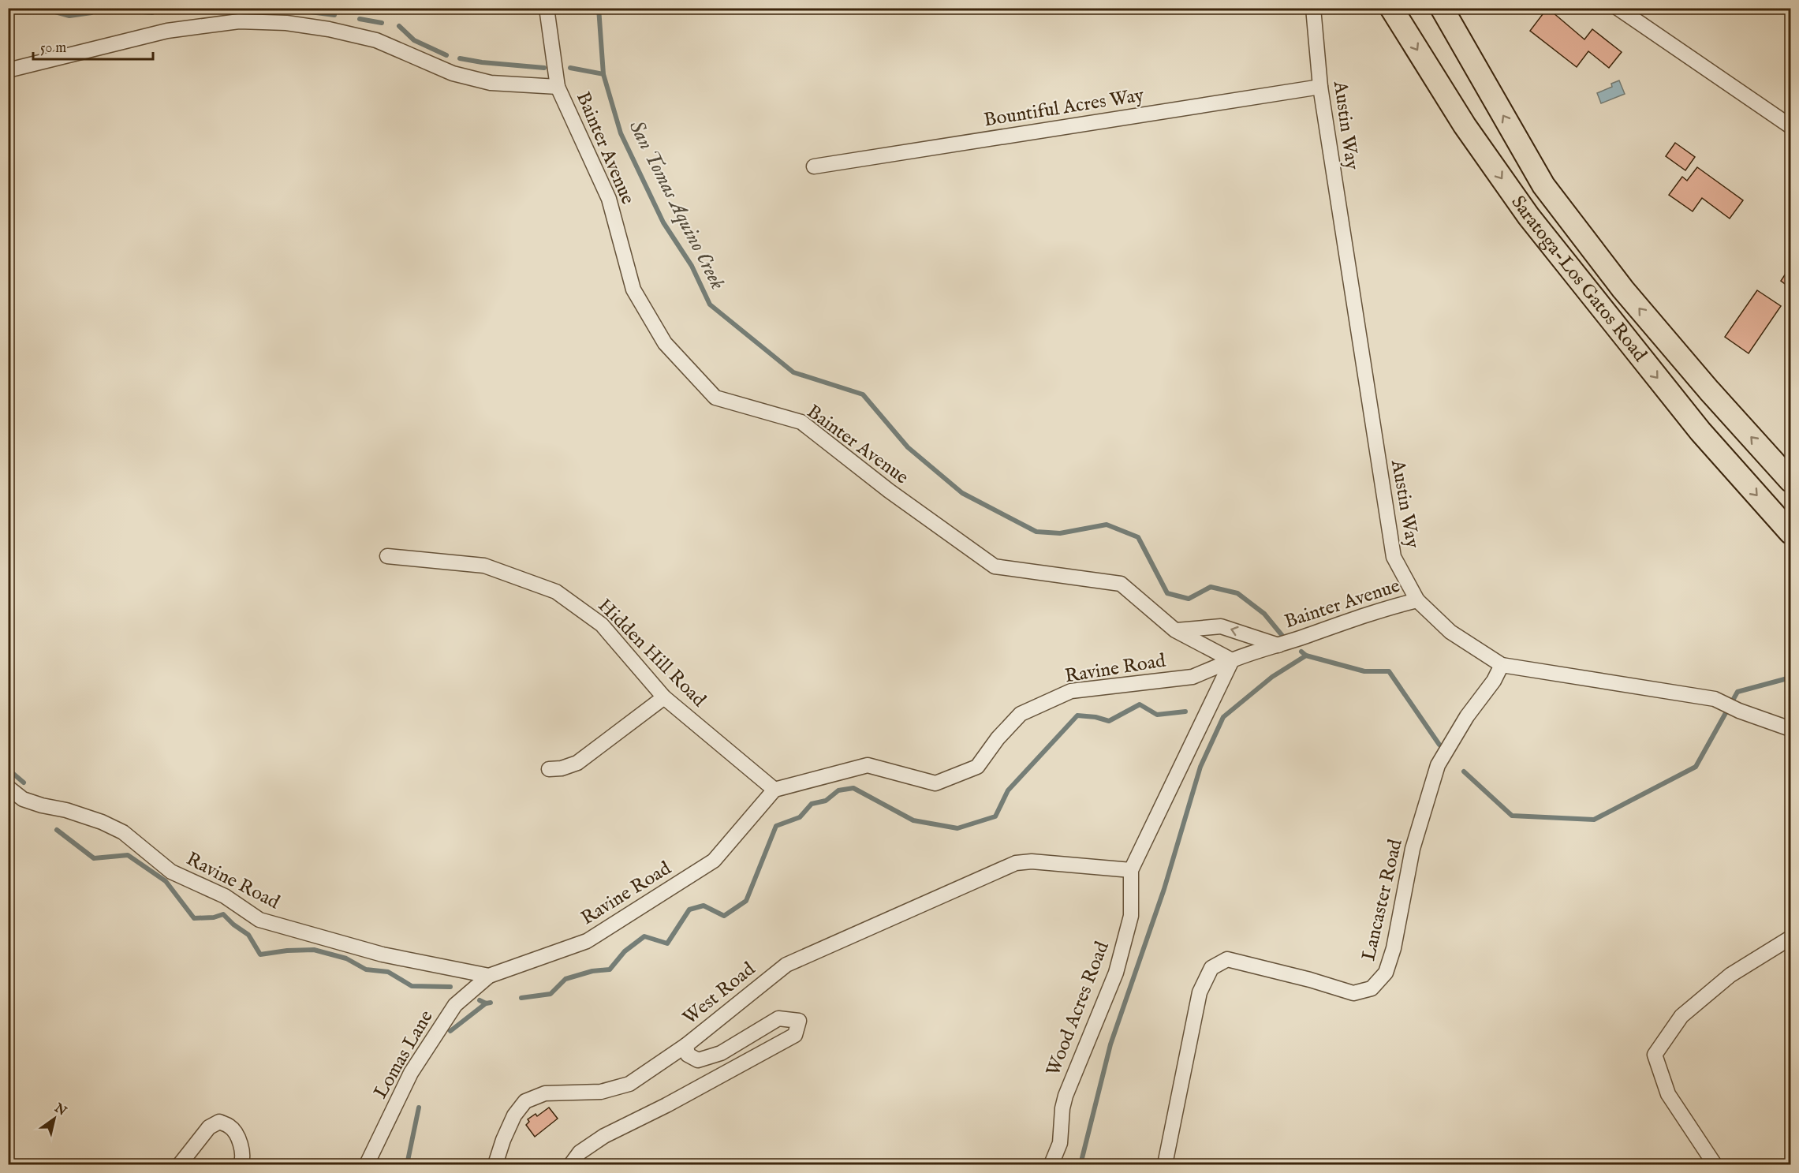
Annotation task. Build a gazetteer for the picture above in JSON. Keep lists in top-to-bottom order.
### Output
{
  "streets": {
    "main road": ["Saratoga-Los Gatos Road"],
    "street": [
      "Bountiful Acres Way",
      "Austin Way",
      "Bainter Avenue",
      "Hidden Hill Road",
      "Ravine Road",
      "Lancaster Road",
      "West Road",
      "Wood Acres Road",
      "Lomas Lane"
    ]
  },
  "crossings": [
    ["Bountiful Acres Way", "Austin Way"],
    ["Austin Way", "Bainter Avenue"],
    ["Austin Way", "Lancaster Road"],
    ["Bainter Avenue", "Ravine Road"],
    ["Bainter Avenue", "Wood Acres Road"],
    ["Hidden Hill Road", "Ravine Road"],
    ["Ravine Road", "Wood Acres Road"],
    ["Ravine Road", "Lomas Lane"],
    ["West Road", "Wood Acres Road"]
  ],
  "water": ["San Tomas Aquino Creek"],
  "scale_bar": "50 m",
  "north": "top right"
}
